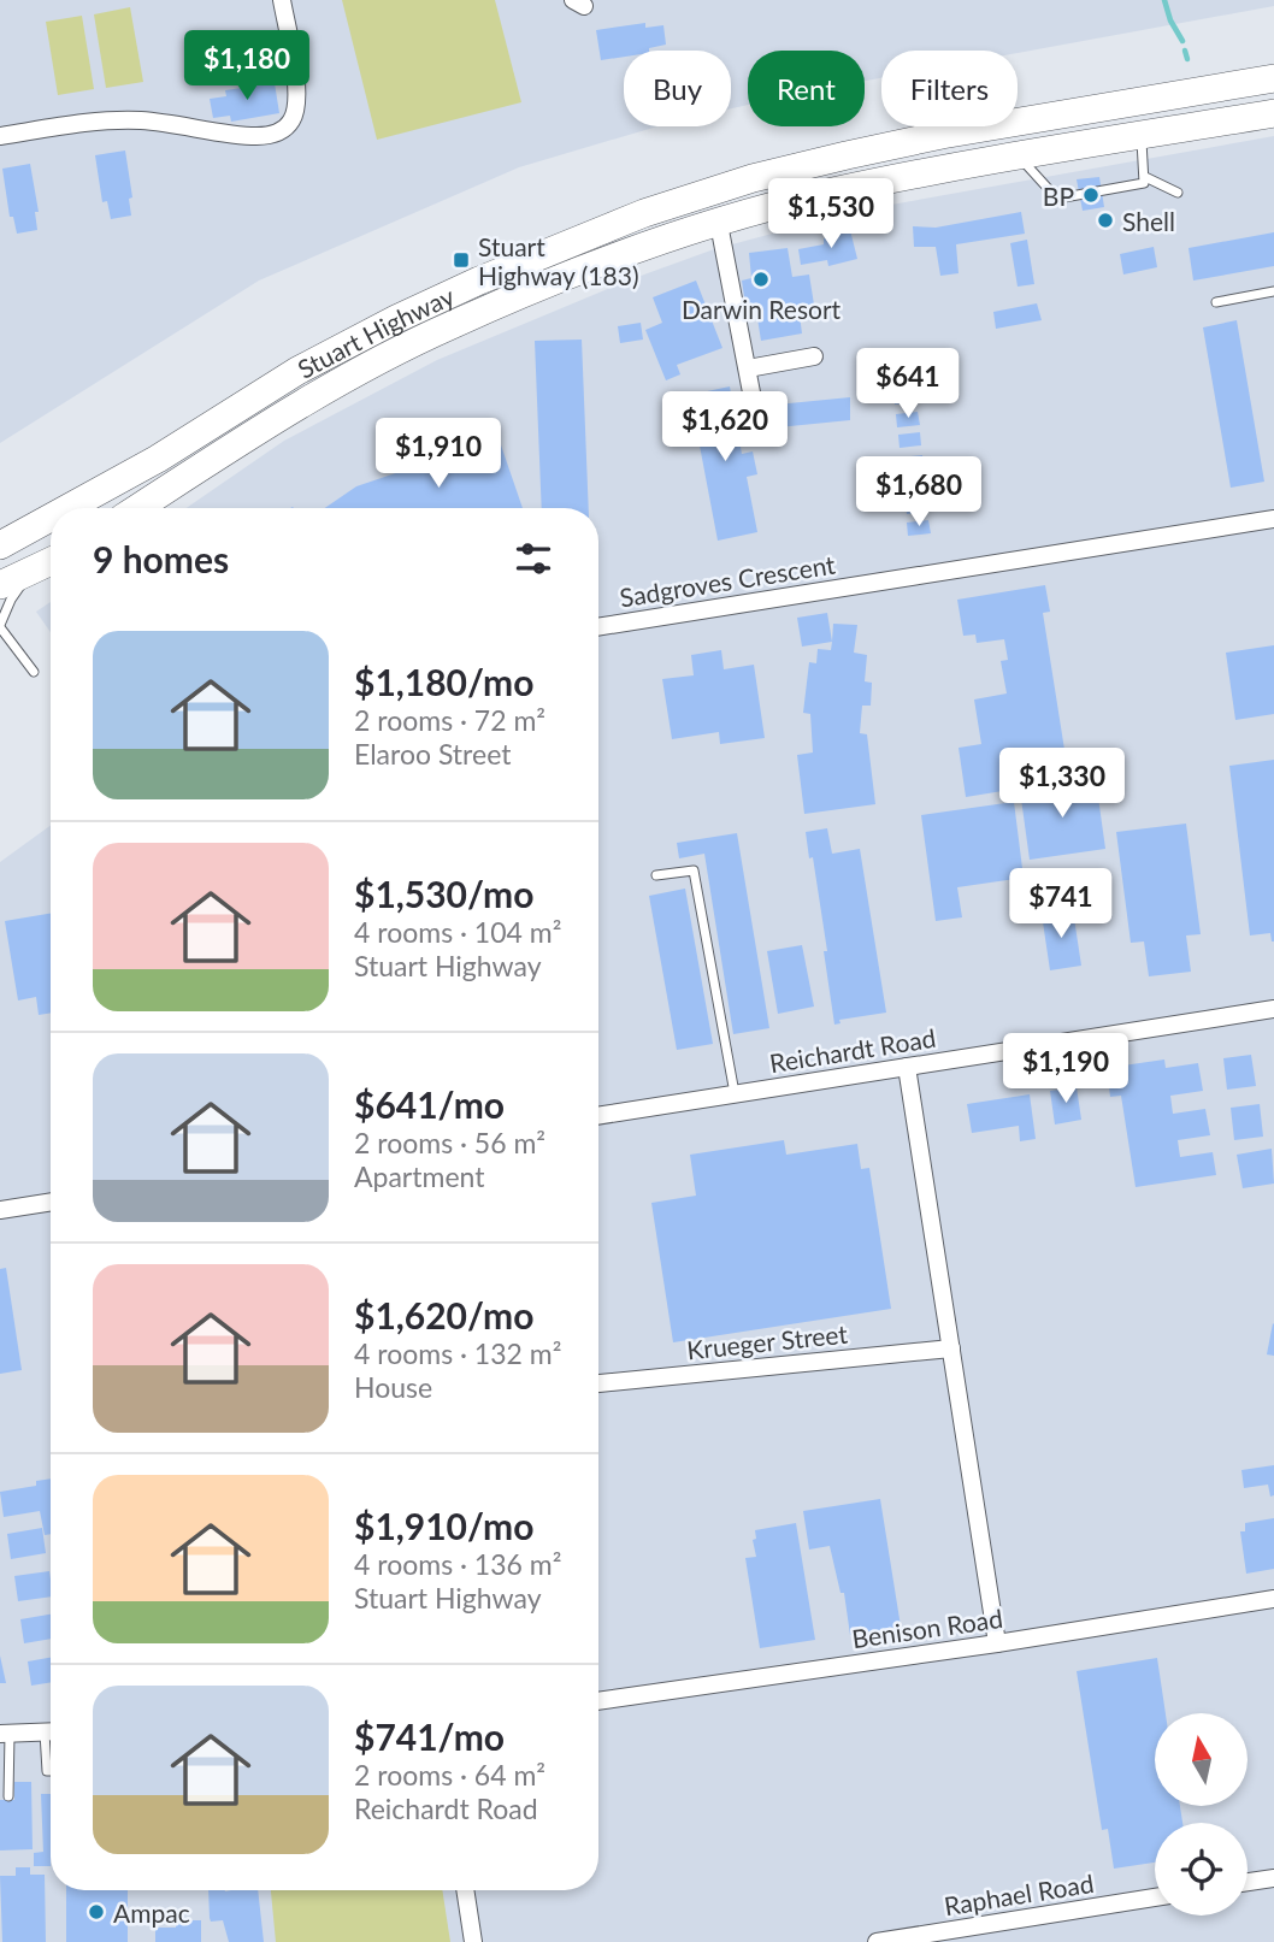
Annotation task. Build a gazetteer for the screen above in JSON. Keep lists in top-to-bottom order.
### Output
{
  "streets": {
    "highway": ["Stuart Highway"],
    "street": [
      "Sadgroves Crescent",
      "Reichardt Road",
      "Krueger Street",
      "Benison Road",
      "Raphael Road"
    ]
  },
  "places": {
    "other": [
      "BP",
      "Shell",
      "Darwin Resort",
      "Ampac"
    ],
    "transit": ["Stuart Highway (183)"]
  },
  "north": "top",
  "page": {
    "price": [
      "$1,180",
      "$1,530",
      "$641",
      "$1,620",
      "$1,910",
      "$1,680",
      "$1,330",
      "$741",
      "$1,190"
    ],
    "chip": ["Buy", "Rent", "Filters"],
    "heading": "9 homes",
    "list": [
      {
        "name": "$1,180/mo",
        "note": "2 rooms · 72 m² · Elaroo Street"
      },
      {
        "name": "$1,530/mo",
        "note": "4 rooms · 104 m² · Stuart Highway"
      },
      {
        "name": "$641/mo",
        "note": "2 rooms · 56 m² · Apartment"
      },
      {
        "name": "$1,620/mo",
        "note": "4 rooms · 132 m² · House"
      },
      {
        "name": "$1,910/mo",
        "note": "4 rooms · 136 m² · Stuart Highway"
      },
      {
        "name": "$741/mo",
        "note": "2 rooms · 64 m² · Reichardt Road"
      }
    ]
  }
}
